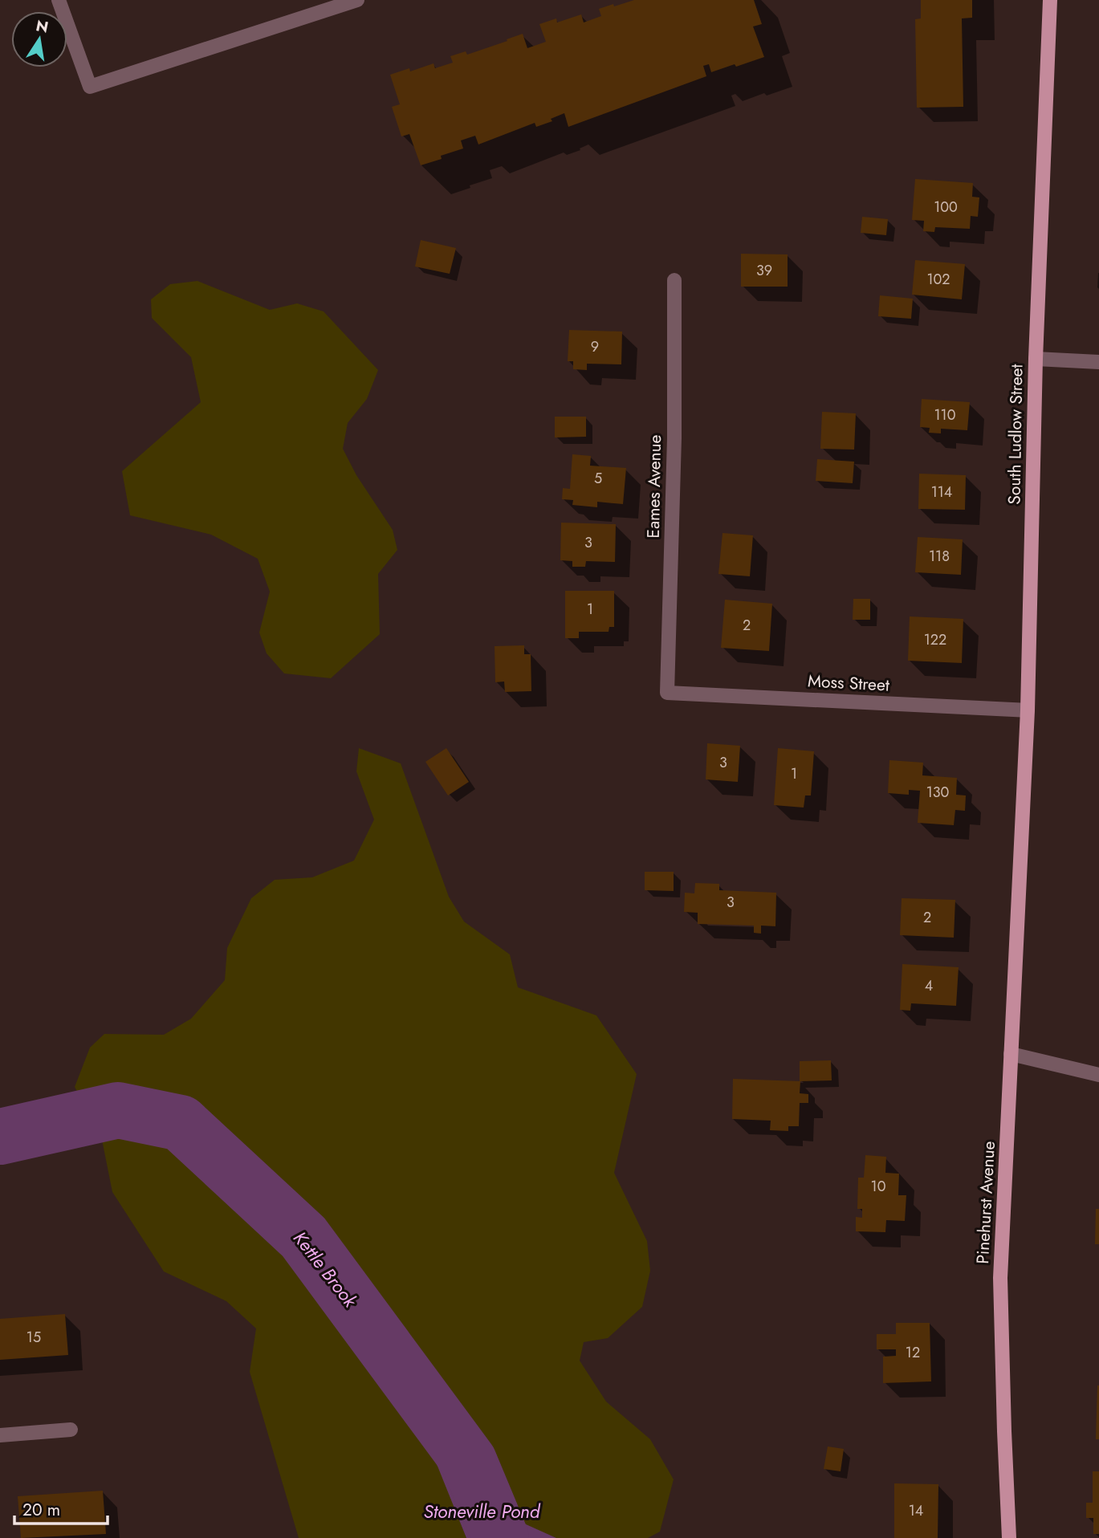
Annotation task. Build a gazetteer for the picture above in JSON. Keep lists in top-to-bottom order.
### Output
{
  "streets": {
    "main road": ["South Ludlow Street", "Pinehurst Avenue"],
    "street": ["Eames Avenue", "Moss Street"]
  },
  "crossings": [
    ["South Ludlow Street", "Moss Street"],
    ["South Ludlow Street", "Pinehurst Avenue"],
    ["Eames Avenue", "Moss Street"]
  ],
  "water": ["Kettle Brook", "Stoneville Pond"],
  "house_numbers": [
    "100",
    "39",
    "102",
    "9",
    "110",
    "5",
    "114",
    "3",
    "118",
    "1",
    "2",
    "122",
    "3",
    "1",
    "130",
    "3",
    "2",
    "4",
    "10",
    "15",
    "12",
    "14"
  ],
  "scale_bar": "20 m",
  "north": "top"
}
